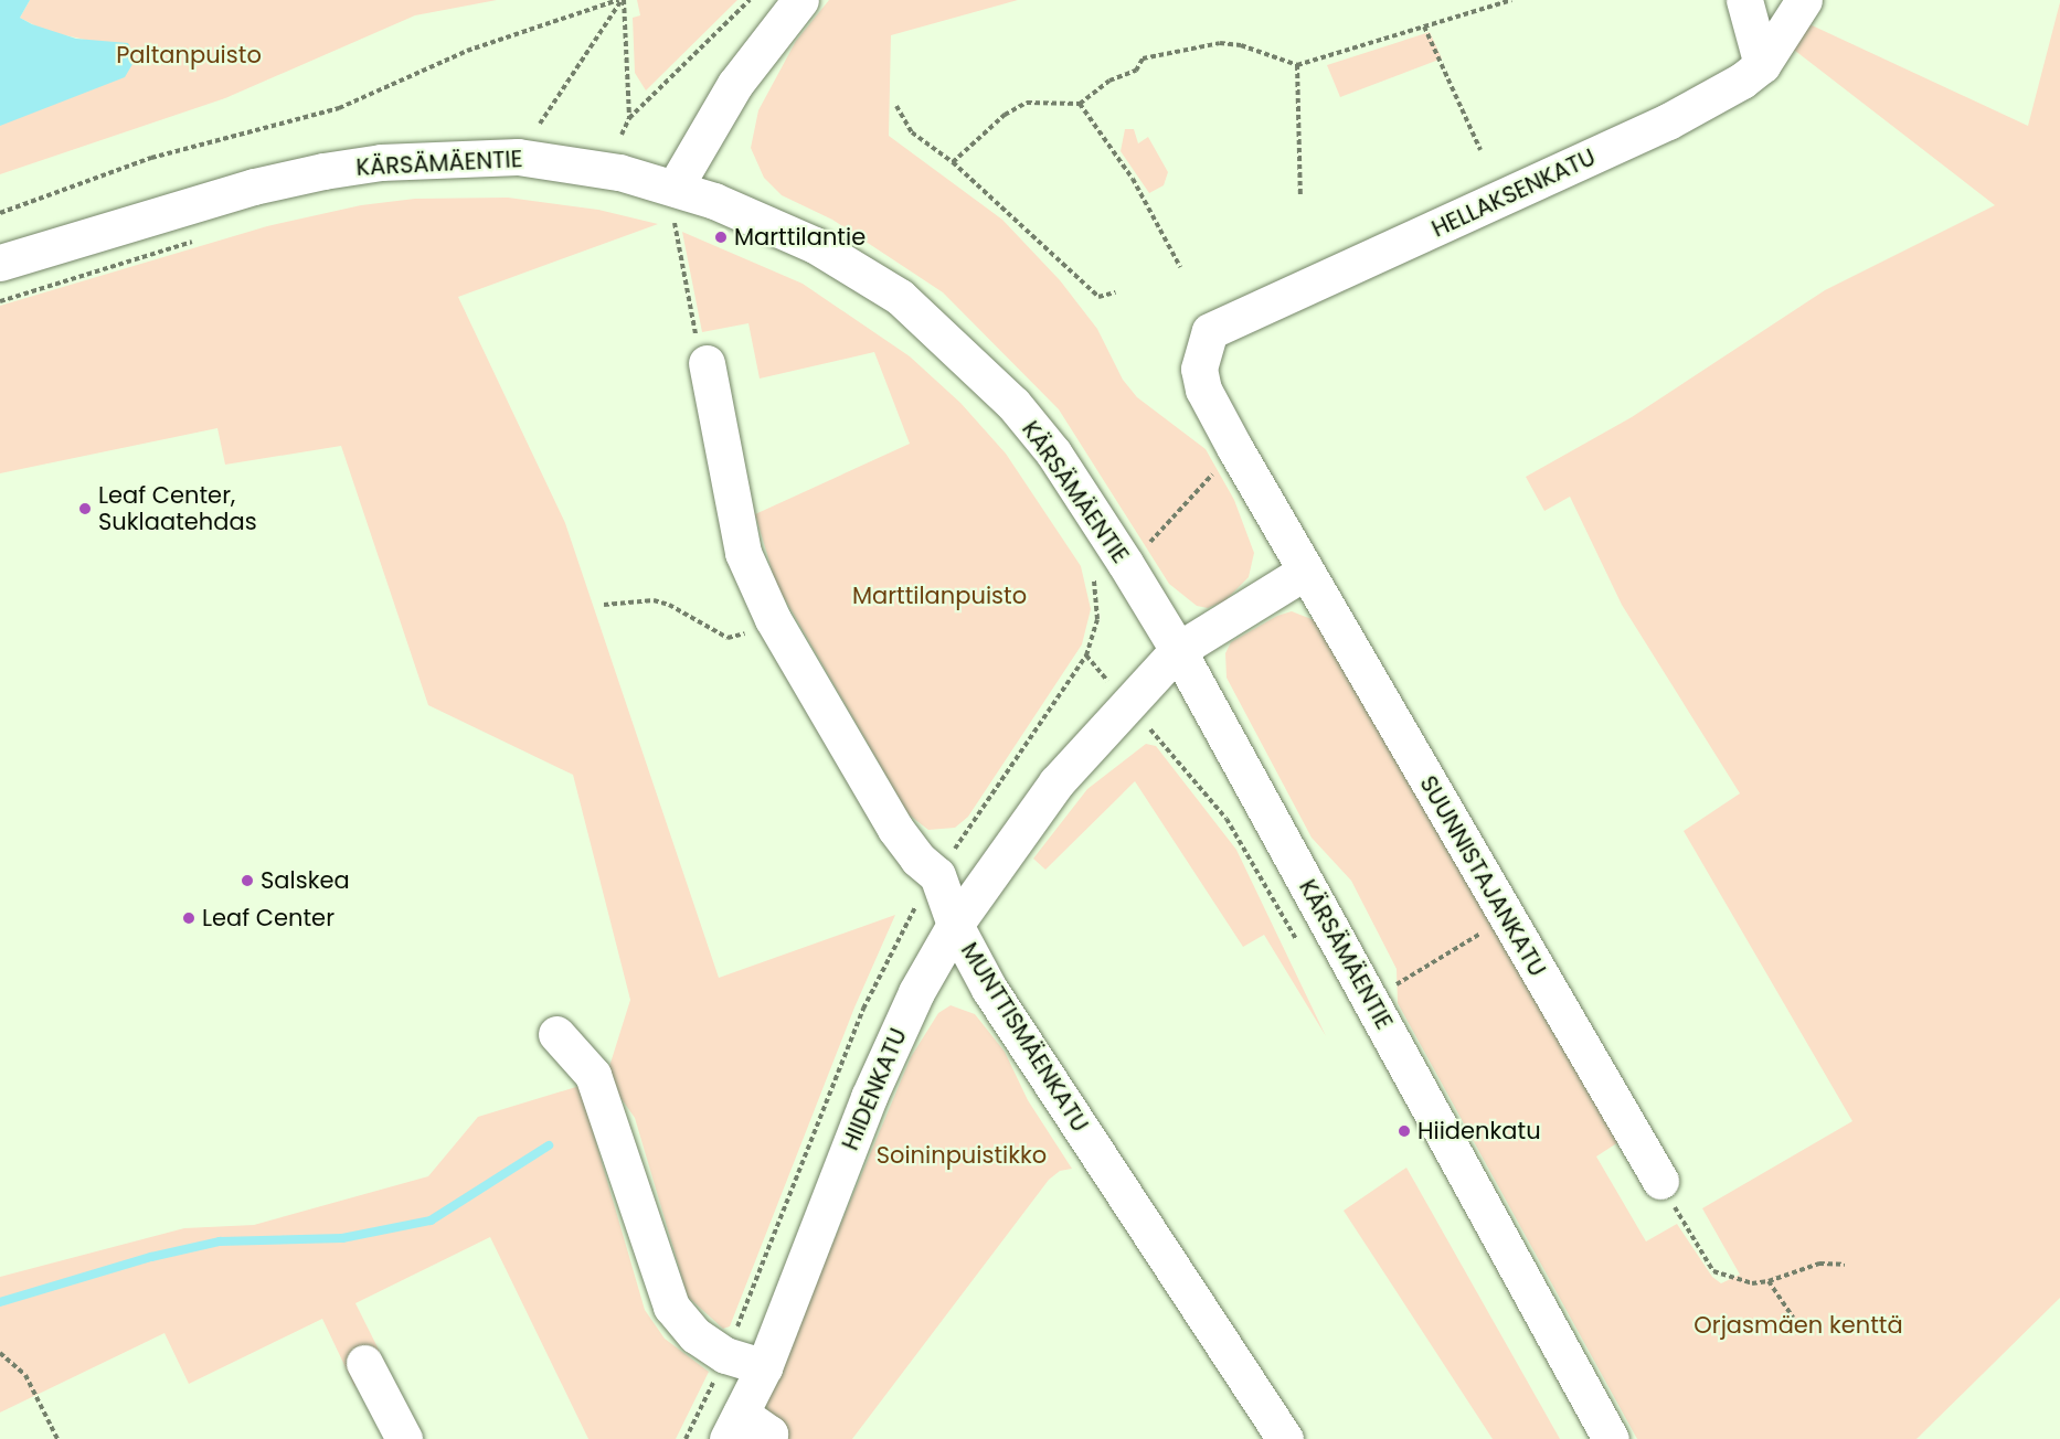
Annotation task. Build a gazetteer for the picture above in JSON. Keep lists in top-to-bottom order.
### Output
{
  "streets": {
    "street": [
      "KÄRSÄMÄENTIE",
      "HELLAKSENKATU",
      "SUUNNISTAJANKATU",
      "MUNTTISMÄENKATU",
      "HIIDENKATU"
    ]
  },
  "crossings": [
    ["KÄRSÄMÄENTIE", "HIIDENKATU"],
    ["HELLAKSENKATU", "SUUNNISTAJANKATU"],
    ["MUNTTISMÄENKATU", "HIIDENKATU"]
  ],
  "parks": [
    "Paltanpuisto",
    "Marttilanpuisto",
    "Soininpuistikko",
    "Orjasmäen kenttä"
  ],
  "places": [
    "Marttilantie",
    "Leaf Center, Suklaatehdas",
    "Salskea",
    "Leaf Center",
    "Hiidenkatu"
  ]
}
